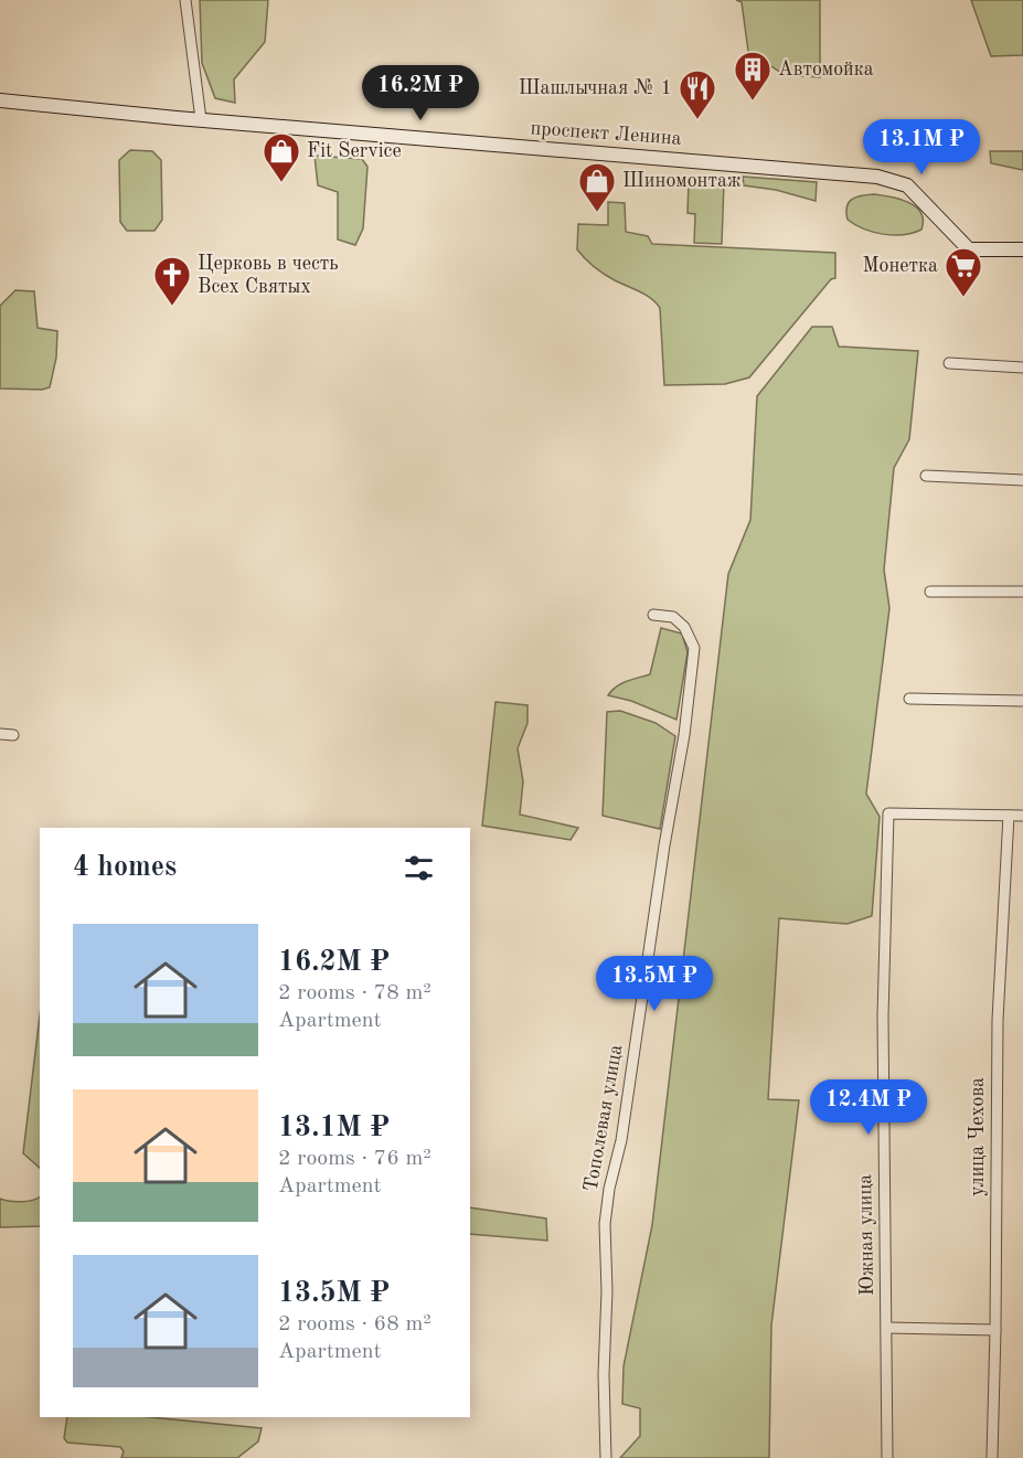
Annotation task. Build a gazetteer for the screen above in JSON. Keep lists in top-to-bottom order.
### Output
{
  "streets": {
    "street": [
      "проспект Ленина",
      "Тополевая улица",
      "улица Чехова",
      "Южная улица"
    ]
  },
  "crossings": [
    ["улица Чехова", "Южная улица"]
  ],
  "places": {
    "building": ["Автомойка"],
    "restaurant": ["Шашлычная № 1"],
    "shop": ["Fit Service", "Шиномонтаж"],
    "supermarket": ["Монетка"],
    "church": ["Церковь в честь Всех Святых"]
  },
  "page": {
    "price": [
      "16.2M ₽",
      "13.1M ₽",
      "13.5M ₽",
      "12.4M ₽"
    ],
    "heading": "4 homes",
    "list": [
      {
        "name": "16.2M ₽",
        "note": "2 rooms · 78 m² · Apartment"
      },
      {
        "name": "13.1M ₽",
        "note": "2 rooms · 76 m² · Apartment"
      },
      {
        "name": "13.5M ₽",
        "note": "2 rooms · 68 m² · Apartment"
      }
    ]
  }
}
